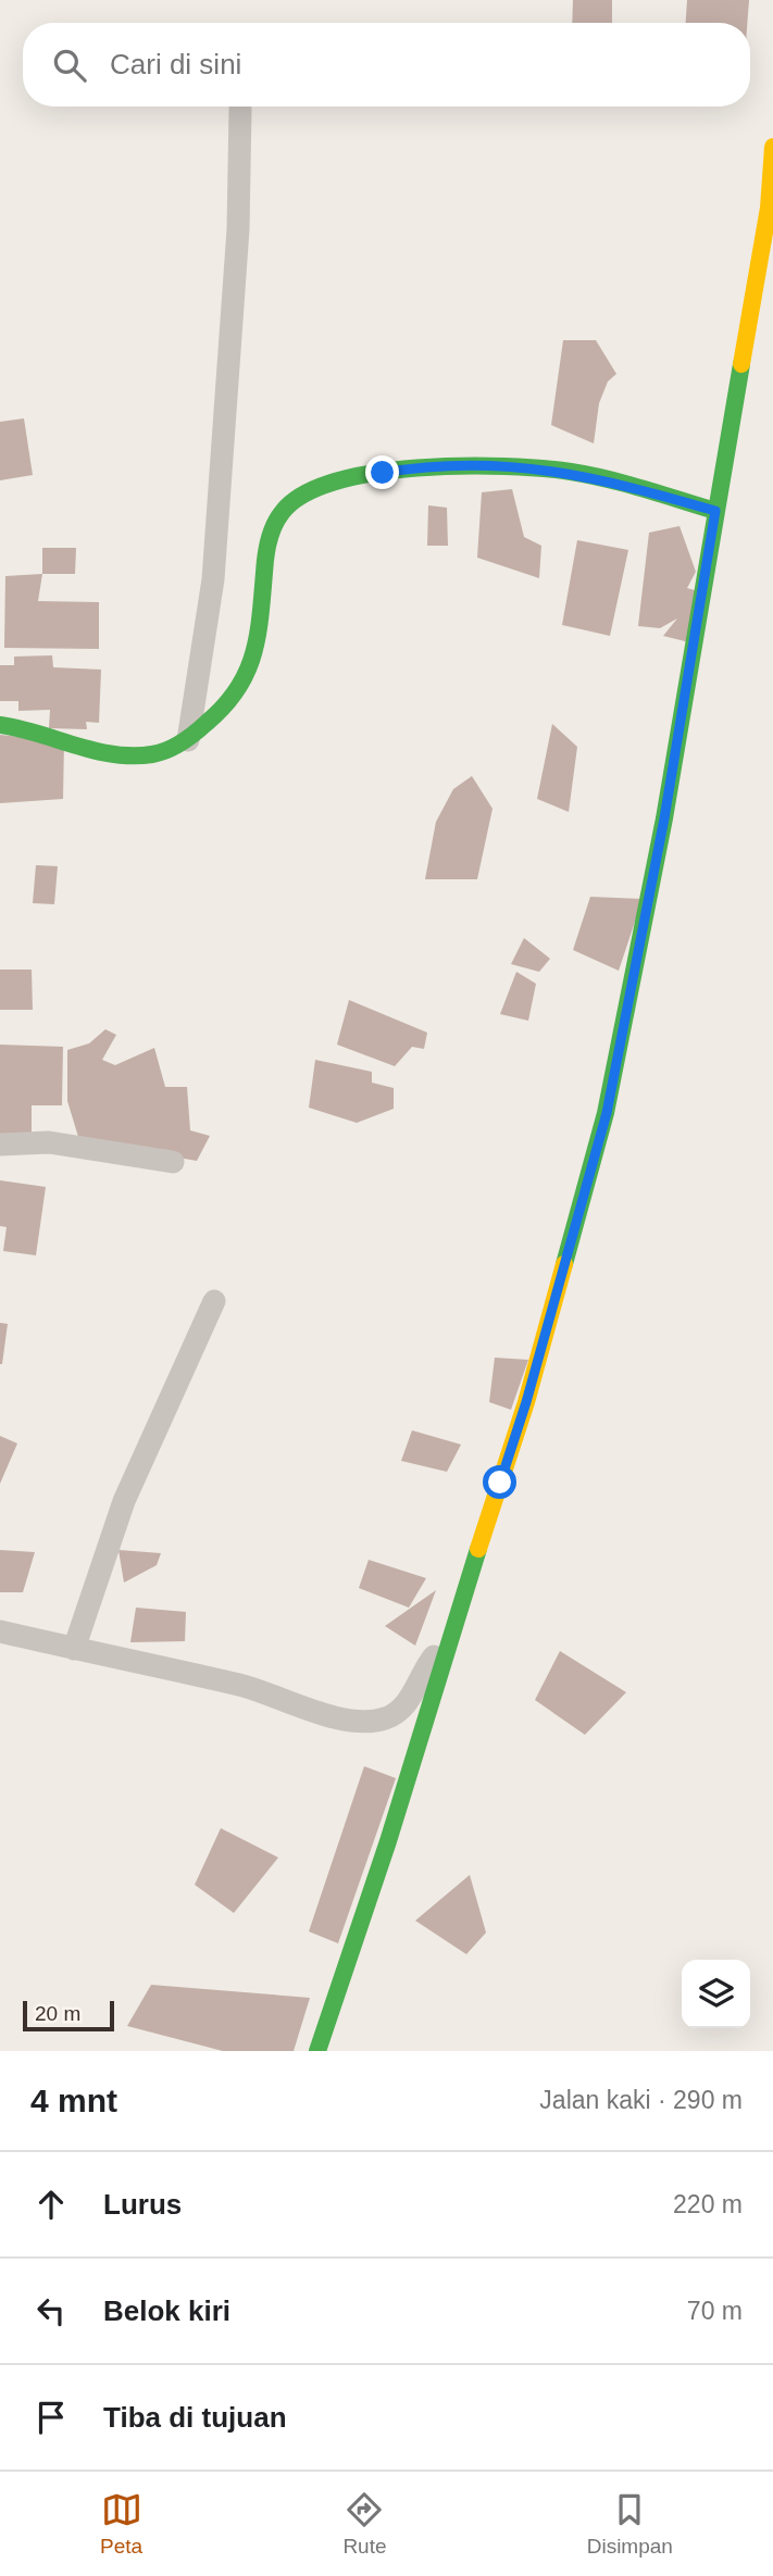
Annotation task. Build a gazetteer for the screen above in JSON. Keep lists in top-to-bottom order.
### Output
{
  "scale_bar": "20 m",
  "page": {
    "search": "Cari di sini",
    "scale": "20 m",
    "heading": ["4 mnt", "Jalan kaki · 290 m"],
    "list": [
      ["Lurus", "220 m"],
      ["Belok kiri", "70 m"],
      "Tiba di tujuan"
    ],
    "nav": ["Peta", "Rute", "Disimpan"]
  }
}
